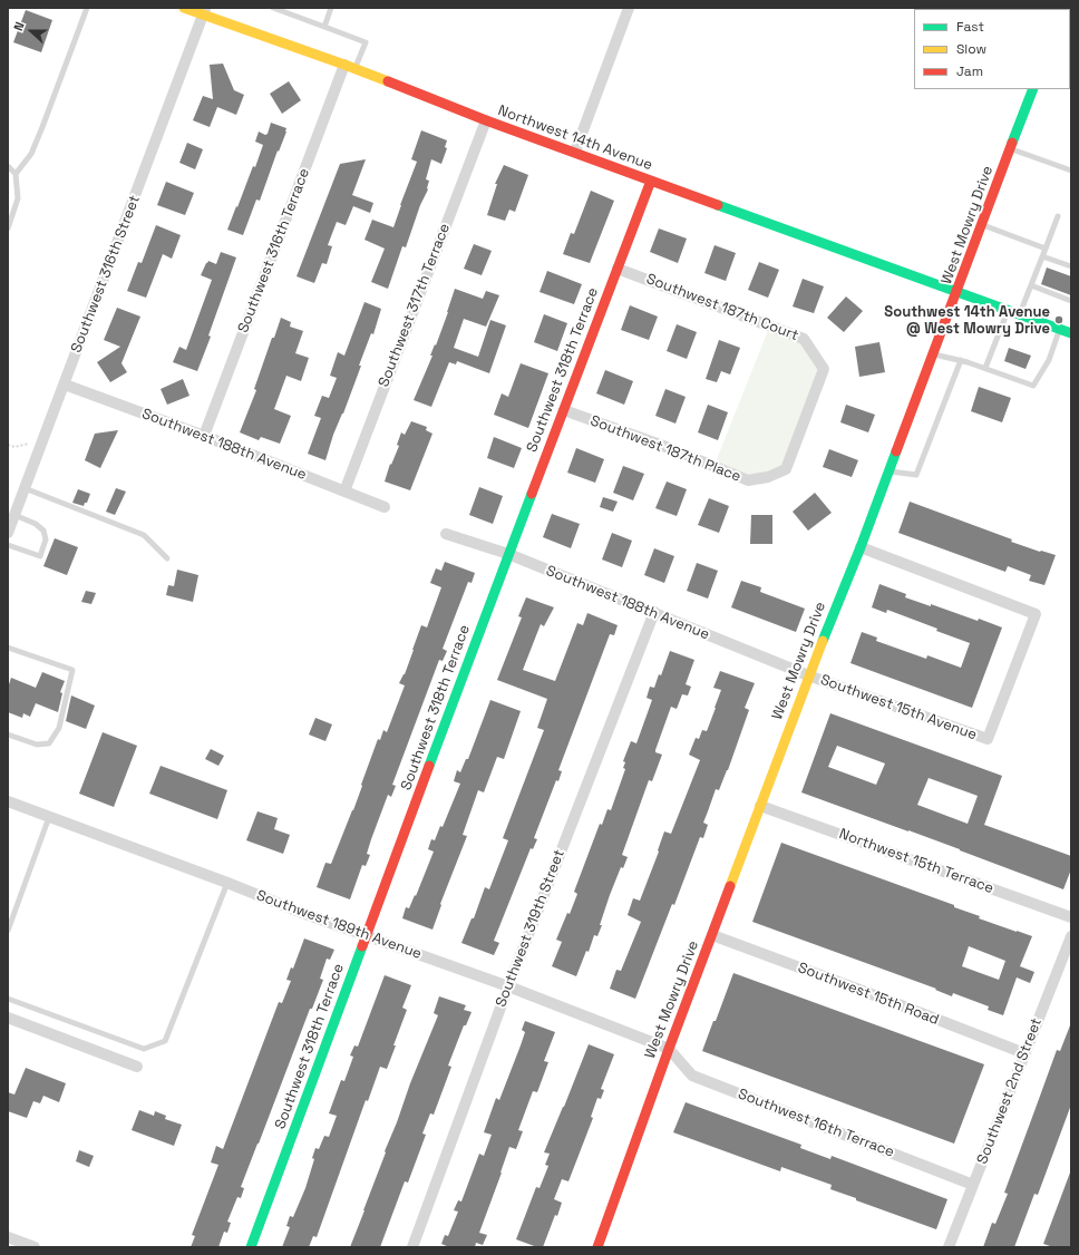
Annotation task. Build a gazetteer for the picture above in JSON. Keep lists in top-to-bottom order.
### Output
{
  "streets": {
    "street": [
      "Northwest 14th Avenue",
      "West Mowry Drive",
      "Southwest 316th Terrace",
      "Southwest 316th Street",
      "Southwest 317th Terrace",
      "Southwest 187th Court",
      "Southwest 318th Terrace",
      "Southwest 188th Avenue",
      "Southwest 187th Place",
      "Southwest 15th Avenue",
      "Northwest 15th Terrace",
      "Southwest 189th Avenue",
      "Southwest 319th Street",
      "Southwest 15th Road",
      "Southwest 2nd Street",
      "Southwest 16th Terrace"
    ]
  },
  "crossings": [
    ["Northwest 14th Avenue", "West Mowry Drive"],
    ["Northwest 14th Avenue", "Southwest 316th Terrace"],
    ["Northwest 14th Avenue", "Southwest 316th Street"],
    ["Northwest 14th Avenue", "Southwest 317th Terrace"],
    ["Northwest 14th Avenue", "Southwest 318th Terrace"],
    ["West Mowry Drive", "Southwest 188th Avenue"],
    ["West Mowry Drive", "Southwest 15th Avenue"],
    ["West Mowry Drive", "Northwest 15th Terrace"],
    ["West Mowry Drive", "Southwest 189th Avenue"],
    ["West Mowry Drive", "Southwest 15th Road"],
    ["West Mowry Drive", "Southwest 16th Terrace"],
    ["Southwest 316th Terrace", "Southwest 188th Avenue"],
    ["Southwest 316th Street", "Southwest 188th Avenue"],
    ["Southwest 317th Terrace", "Southwest 188th Avenue"],
    ["Southwest 187th Court", "Southwest 318th Terrace"],
    ["Southwest 187th Court", "Southwest 187th Place"],
    ["Southwest 318th Terrace", "Southwest 188th Avenue"],
    ["Southwest 318th Terrace", "Southwest 187th Place"],
    ["Southwest 318th Terrace", "Southwest 189th Avenue"],
    ["Southwest 188th Avenue", "Southwest 15th Avenue"],
    ["Southwest 188th Avenue", "Southwest 319th Street"],
    ["Southwest 189th Avenue", "Southwest 319th Street"],
    ["Southwest 189th Avenue", "Southwest 16th Terrace"],
    ["Southwest 15th Road", "Southwest 2nd Street"],
    ["Southwest 2nd Street", "Southwest 16th Terrace"]
  ],
  "places": ["Southwest 14th Avenue @ West Mowry Drive"],
  "legend": ["Fast", "Slow", "Jam"],
  "north": "left"
}
